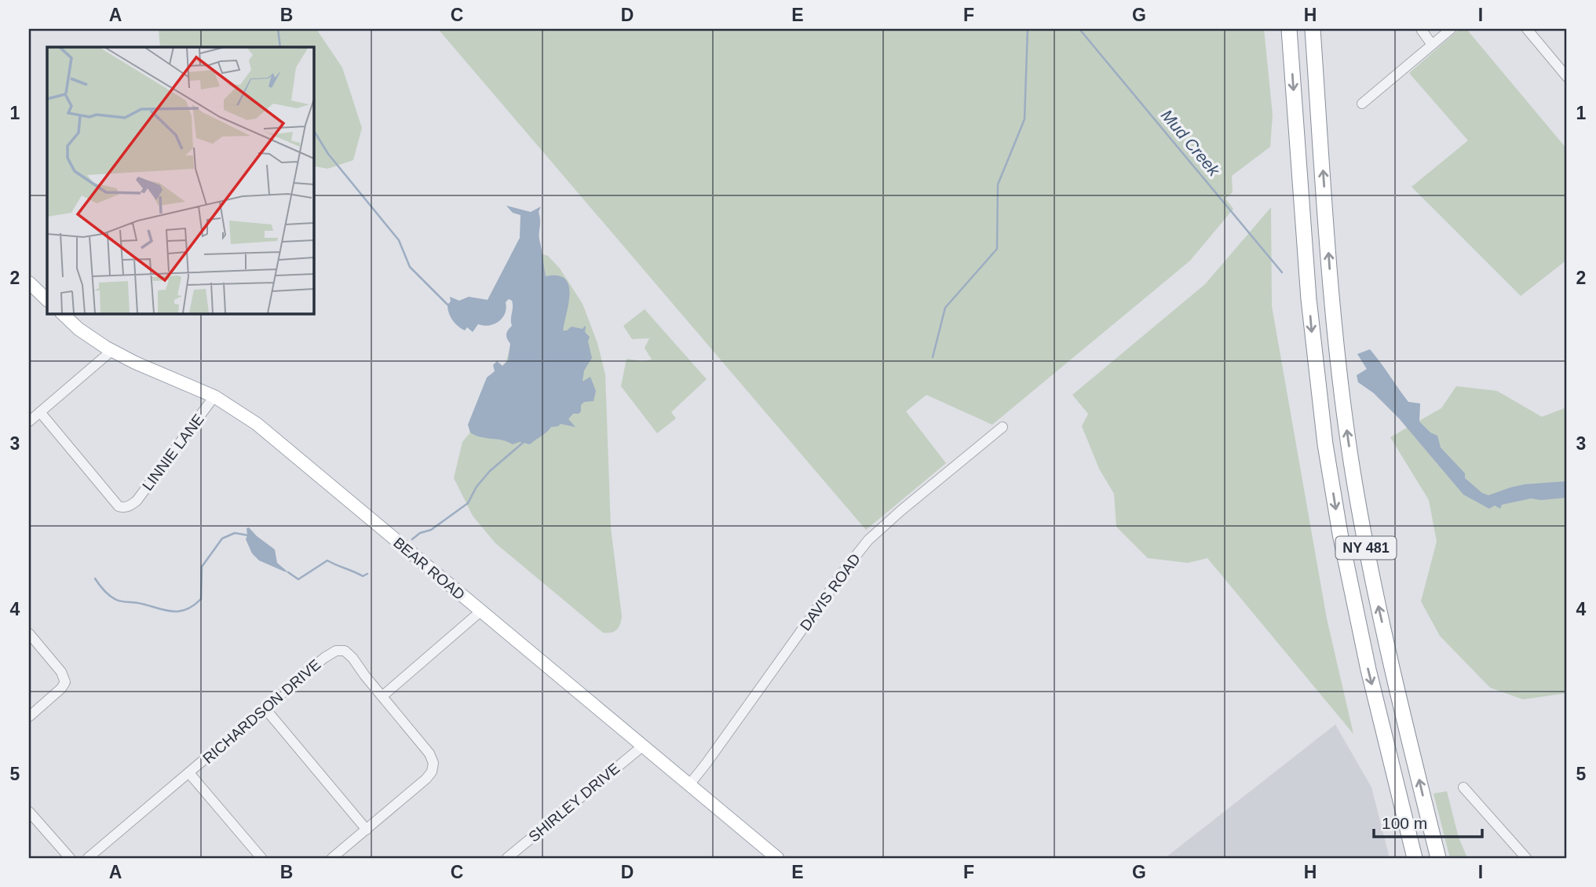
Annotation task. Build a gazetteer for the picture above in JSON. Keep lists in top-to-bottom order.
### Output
{
  "streets": {
    "highway": ["NY 481"],
    "main road": ["BEAR ROAD"],
    "street": [
      "LINNIE LANE",
      "DAVIS ROAD",
      "RICHARDSON DRIVE",
      "SHIRLEY DRIVE"
    ]
  },
  "crossings": [
    ["LINNIE LANE", "BEAR ROAD"],
    ["BEAR ROAD", "DAVIS ROAD"],
    ["BEAR ROAD", "SHIRLEY DRIVE"]
  ],
  "water": ["Mud Creek"],
  "scale_bar": "100 m",
  "grid": {
    "columns": [
      "A",
      "B",
      "C",
      "D",
      "E",
      "F",
      "G",
      "H",
      "I"
    ],
    "rows": [
      "1",
      "2",
      "3",
      "4",
      "5"
    ]
  }
}
